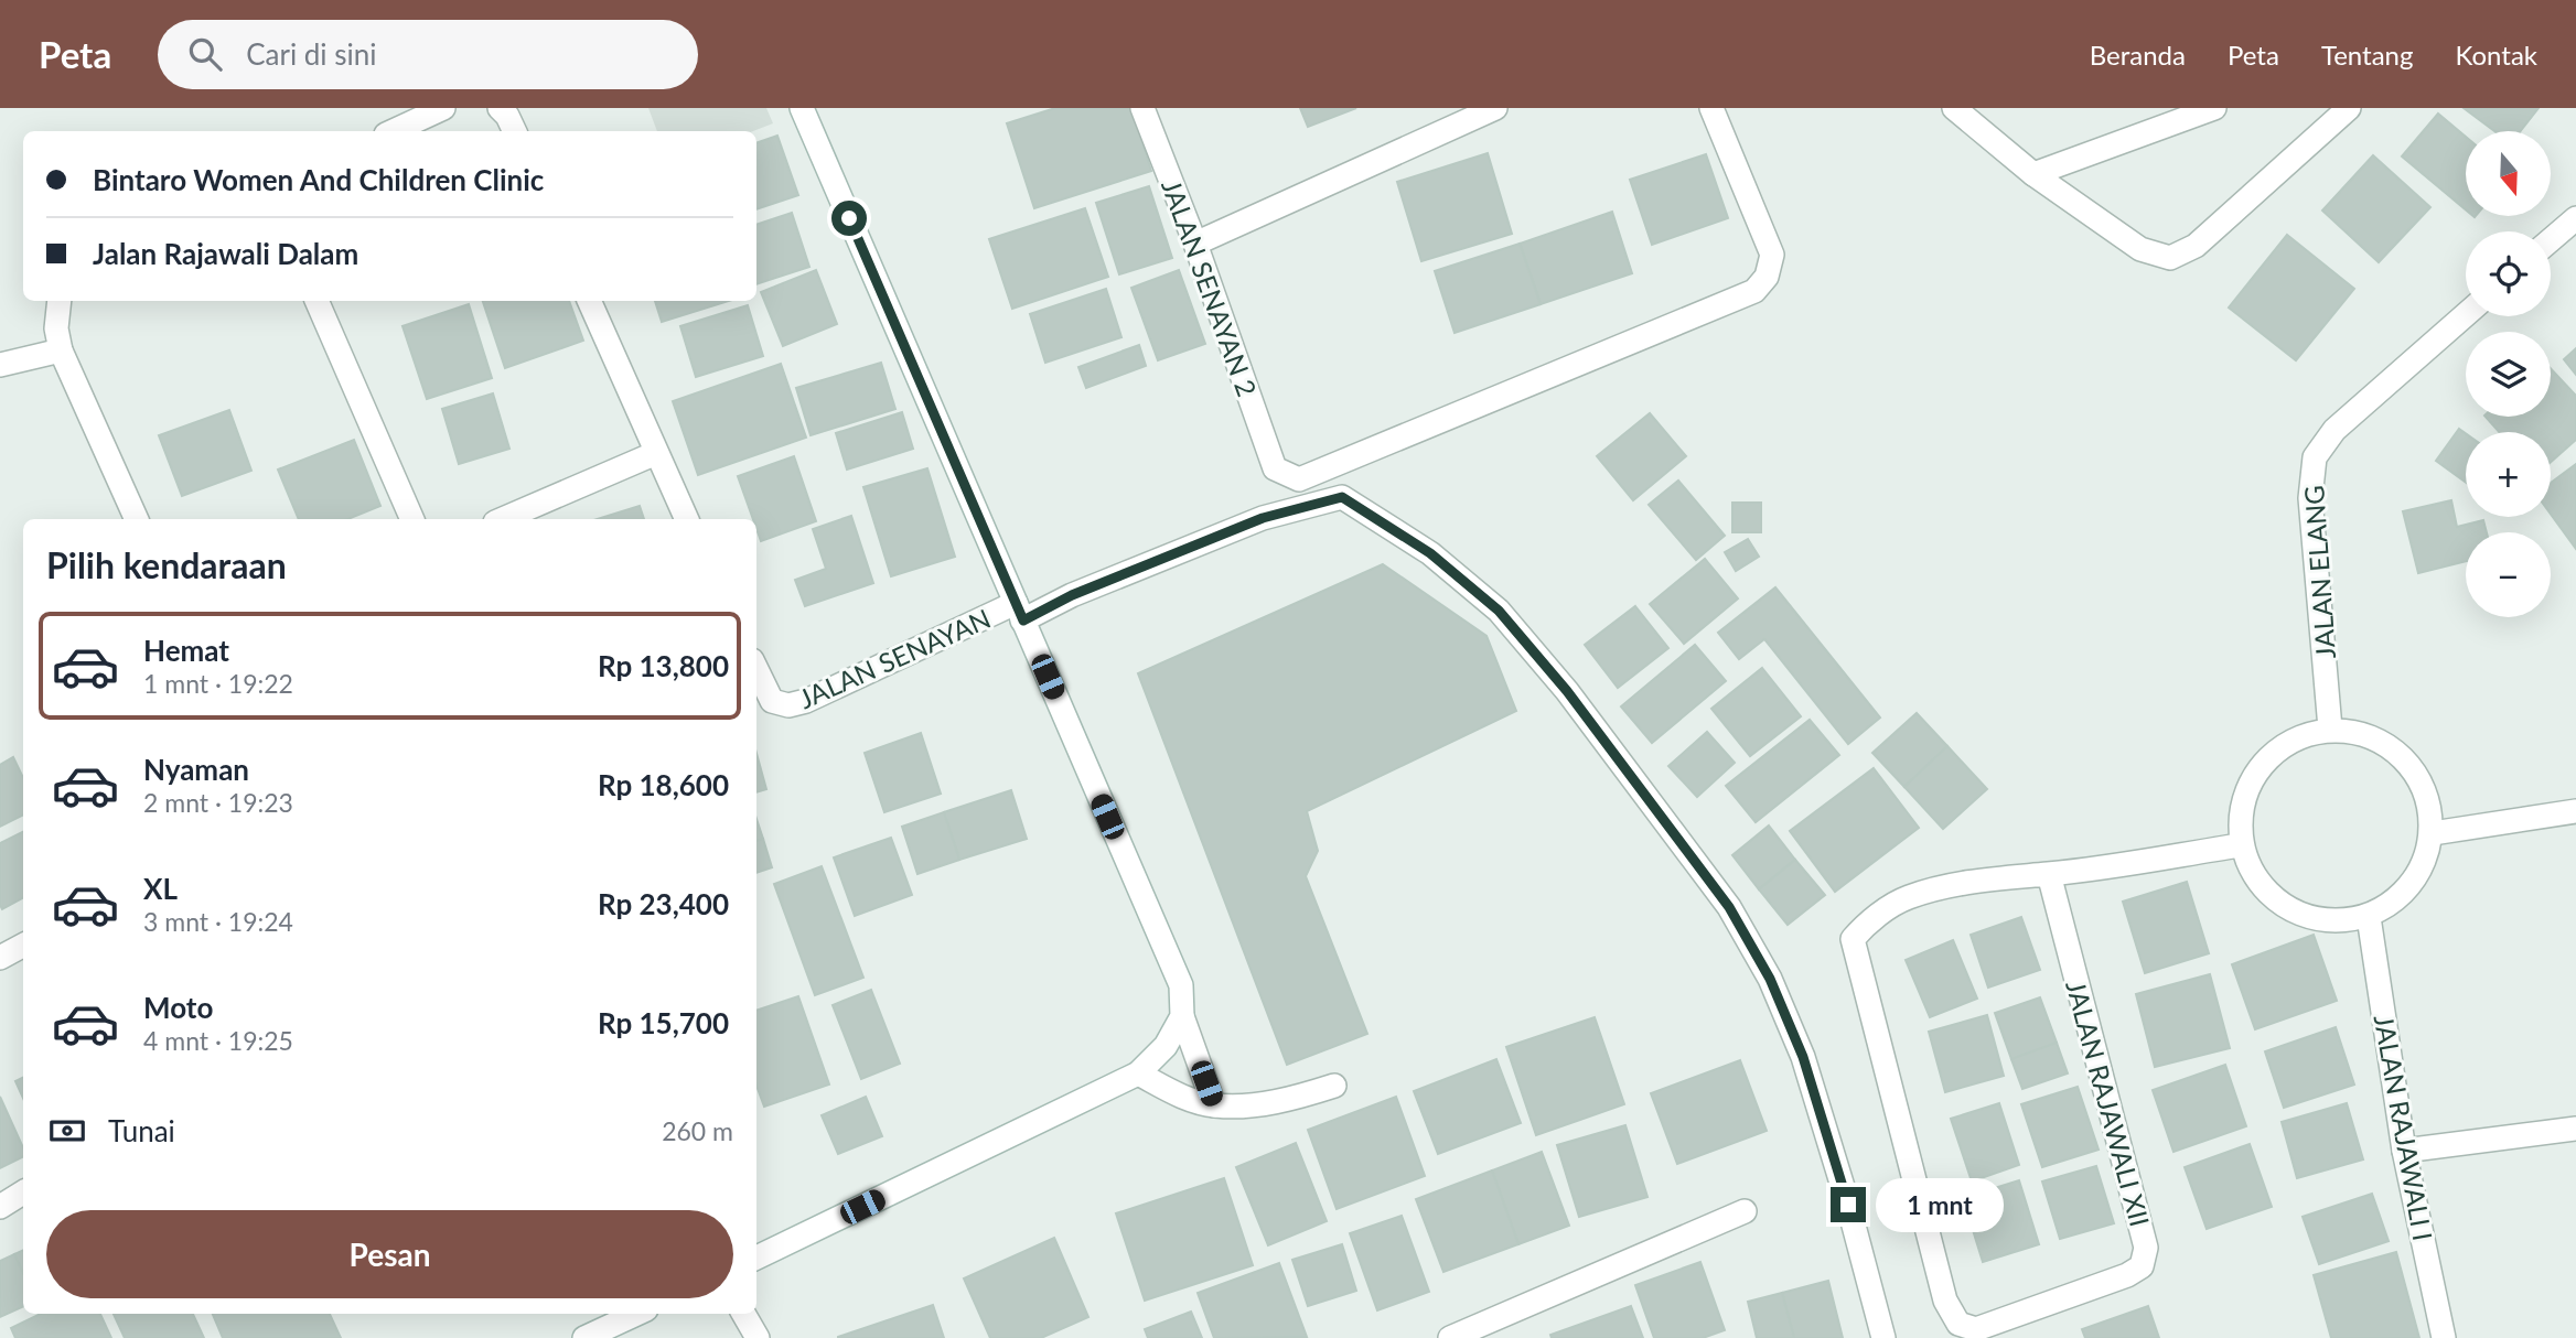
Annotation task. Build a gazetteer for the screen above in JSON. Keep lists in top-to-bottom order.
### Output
{
  "streets": {
    "street": [
      "JALAN SENAYAN 2",
      "JALAN ELANG",
      "JALAN SENAYAN",
      "JALAN RAJAWALI XII",
      "JALAN RAJAWALI I"
    ]
  },
  "crossings": [
    ["JALAN ELANG", "JALAN RAJAWALI XII"],
    ["JALAN ELANG", "JALAN RAJAWALI I"],
    ["JALAN RAJAWALI XII", "JALAN RAJAWALI I"]
  ],
  "north": "bottom",
  "page": {
    "header": "Peta",
    "search": "Cari di sini",
    "nav": [
      "Beranda",
      "Peta",
      "Tentang",
      "Kontak"
    ],
    "map_buttons": ["+", "−"],
    "banner": ["Bintaro Women And Children Clinic", "Jalan Rajawali Dalam"],
    "heading": "Pilih kendaraan",
    "list": [
      {
        "name": "Hemat",
        "note": "1 mnt · 19:22",
        "value": "Rp 13,800"
      },
      {
        "name": "Nyaman",
        "note": "2 mnt · 19:23",
        "value": "Rp 18,600"
      },
      {
        "name": "XL",
        "note": "3 mnt · 19:24",
        "value": "Rp 23,400"
      },
      {
        "name": "Moto",
        "note": "4 mnt · 19:25",
        "value": "Rp 15,700"
      }
    ],
    "pay": ["Tunai", "260 m"],
    "bubble": "1 mnt",
    "buttons": "Pesan"
  }
}
